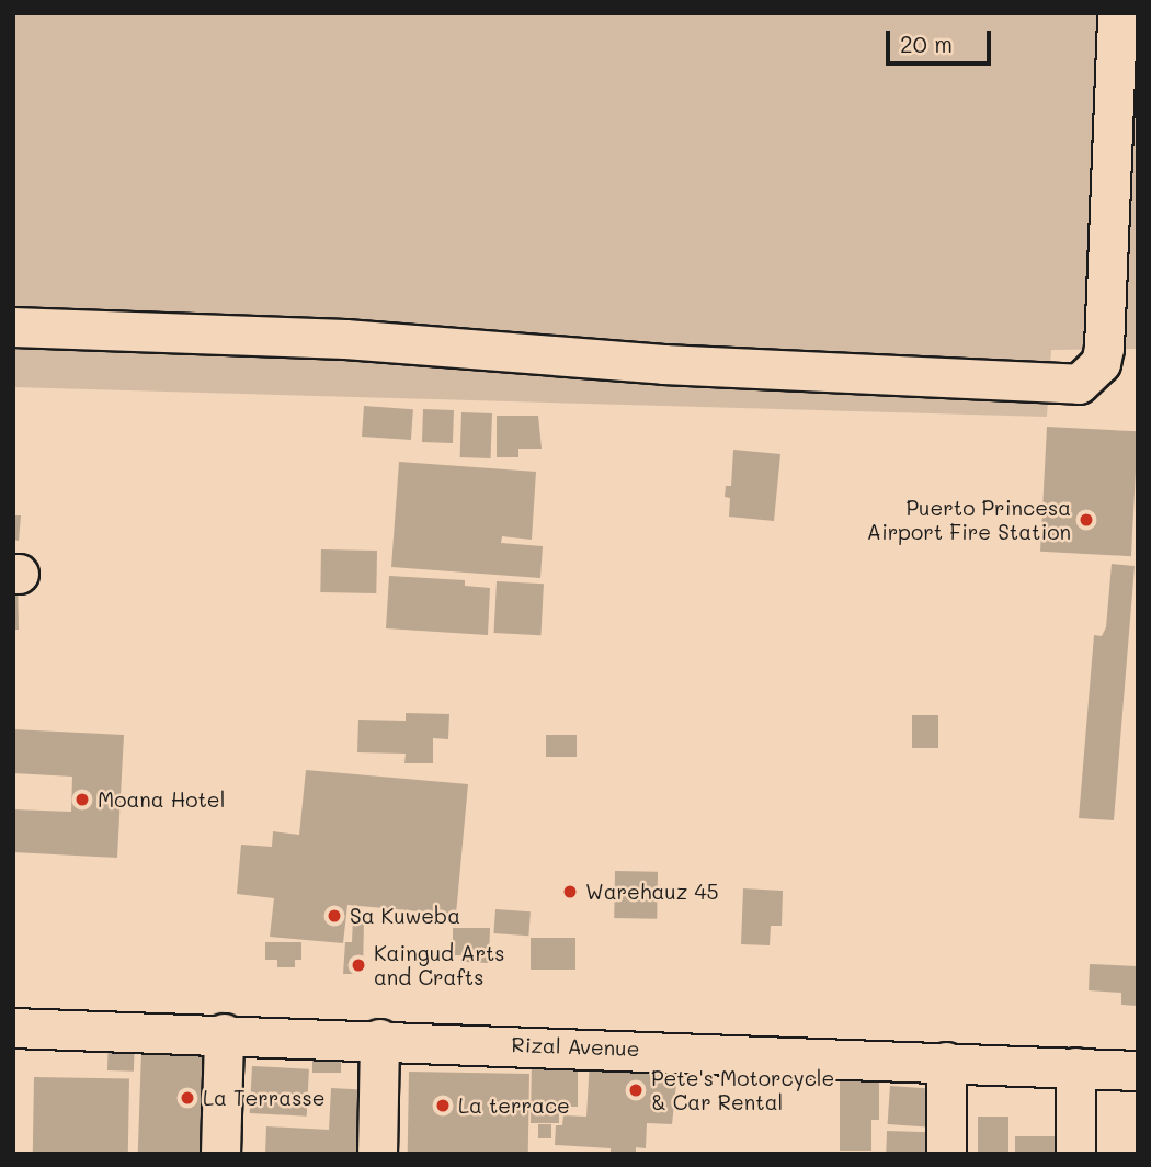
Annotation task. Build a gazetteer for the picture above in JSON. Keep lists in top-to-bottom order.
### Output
{
  "streets": {
    "street": ["Rizal Avenue"]
  },
  "places": [
    "Puerto Princesa Airport Fire Station",
    "Moana Hotel",
    "Warehauz 45",
    "Sa Kuweba",
    "Kaingud Arts and Crafts",
    "Pete's Motorcycle & Car Rental",
    "La Terrasse",
    "La terrace"
  ],
  "scale_bar": "20 m"
}
